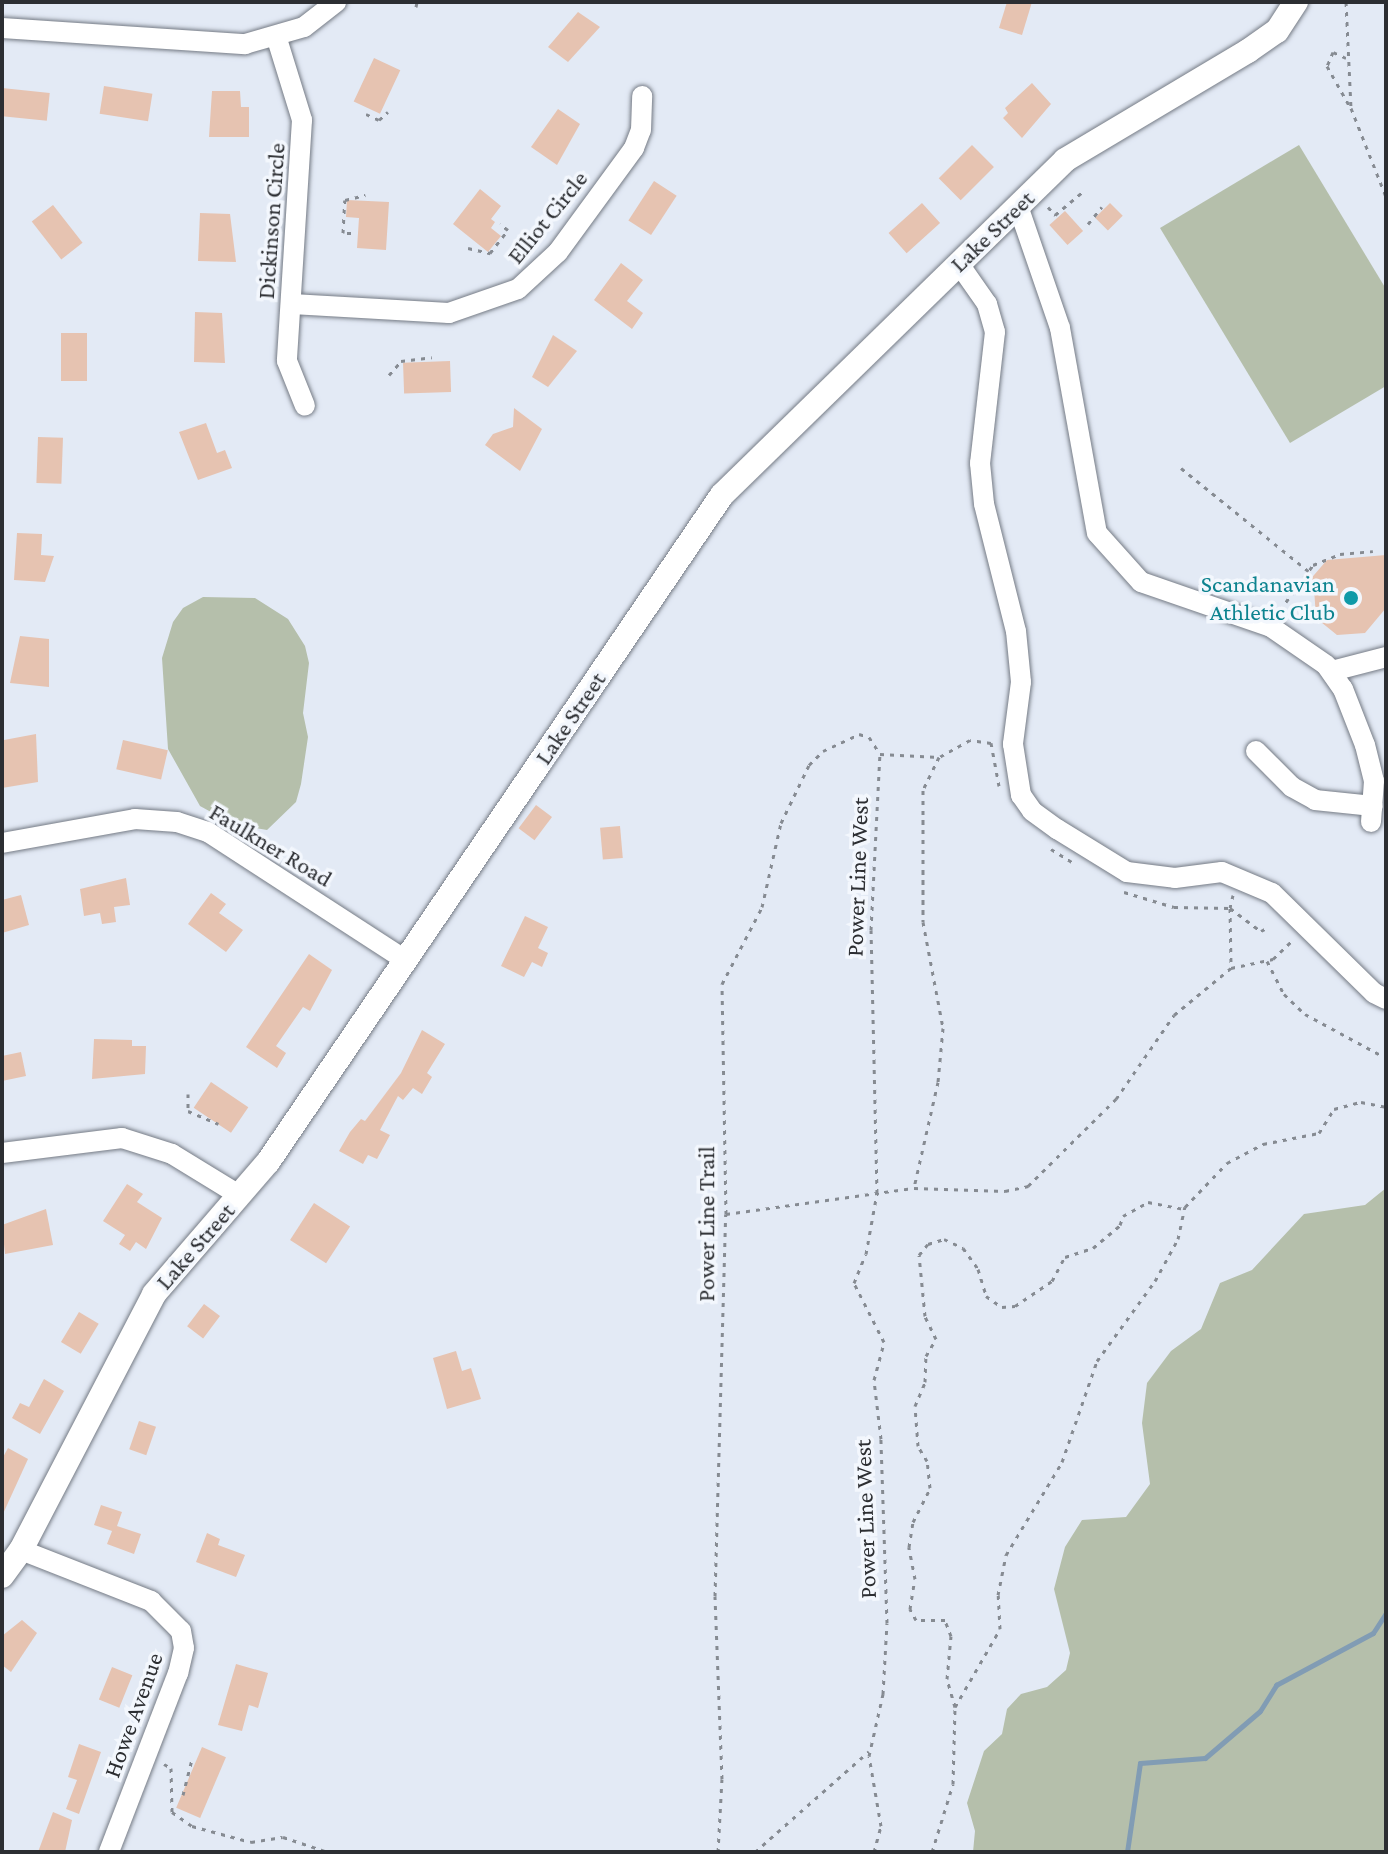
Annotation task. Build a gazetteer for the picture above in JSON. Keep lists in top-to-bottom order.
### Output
{
  "streets": {
    "main road": ["Lake Street"],
    "street": [
      "Elliot Circle",
      "Dickinson Circle",
      "Faulkner Road",
      "Howe Avenue"
    ],
    "path": ["Power Line West", "Power Line Trail"]
  },
  "crossings": [
    ["Elliot Circle", "Dickinson Circle"],
    ["Lake Street", "Faulkner Road"],
    ["Lake Street", "Howe Avenue"],
    ["Power Line West", "Power Line Trail"]
  ],
  "places": ["Scandanavian Athletic Club"]
}
